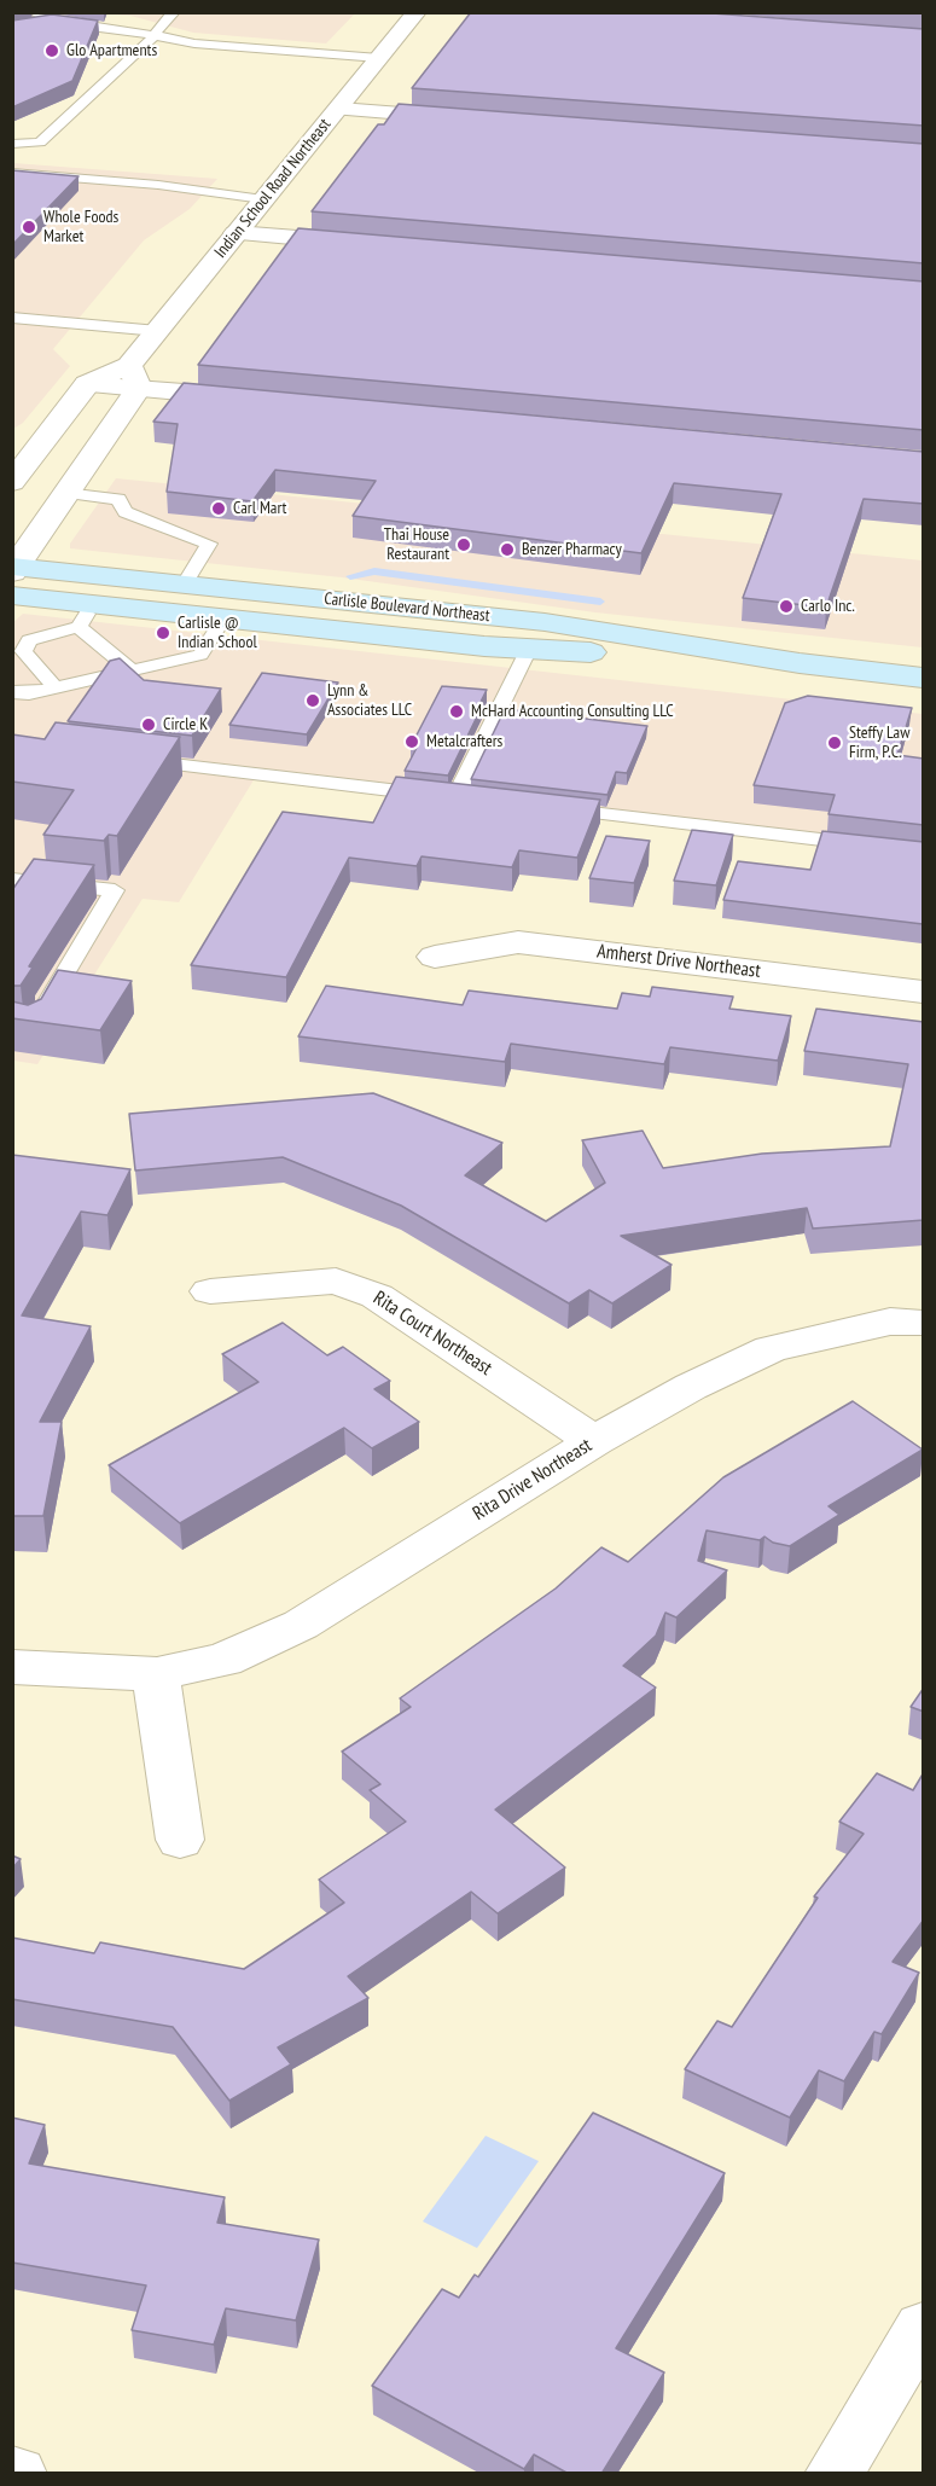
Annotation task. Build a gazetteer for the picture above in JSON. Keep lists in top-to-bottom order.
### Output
{
  "streets": {
    "main road": ["Carlisle Boulevard Northeast"],
    "street": [
      "Indian School Road Northeast",
      "Amherst Drive Northeast",
      "Rita Court Northeast",
      "Rita Drive Northeast"
    ]
  },
  "crossings": [
    ["Indian School Road Northeast", "Carlisle Boulevard Northeast"],
    ["Rita Court Northeast", "Rita Drive Northeast"]
  ],
  "places": [
    "Glo Apartments",
    "Whole Foods Market",
    "Carl Mart",
    "Thai House Restaurant",
    "Benzer Pharmacy",
    "Carlo Inc.",
    "Carlisle @ Indian School",
    "Lynn & Associates LLC",
    "McHard Accounting Consulting LLC",
    "Circle K",
    "Metalcrafters",
    "Steffy Law Firm, P.C."
  ]
}
